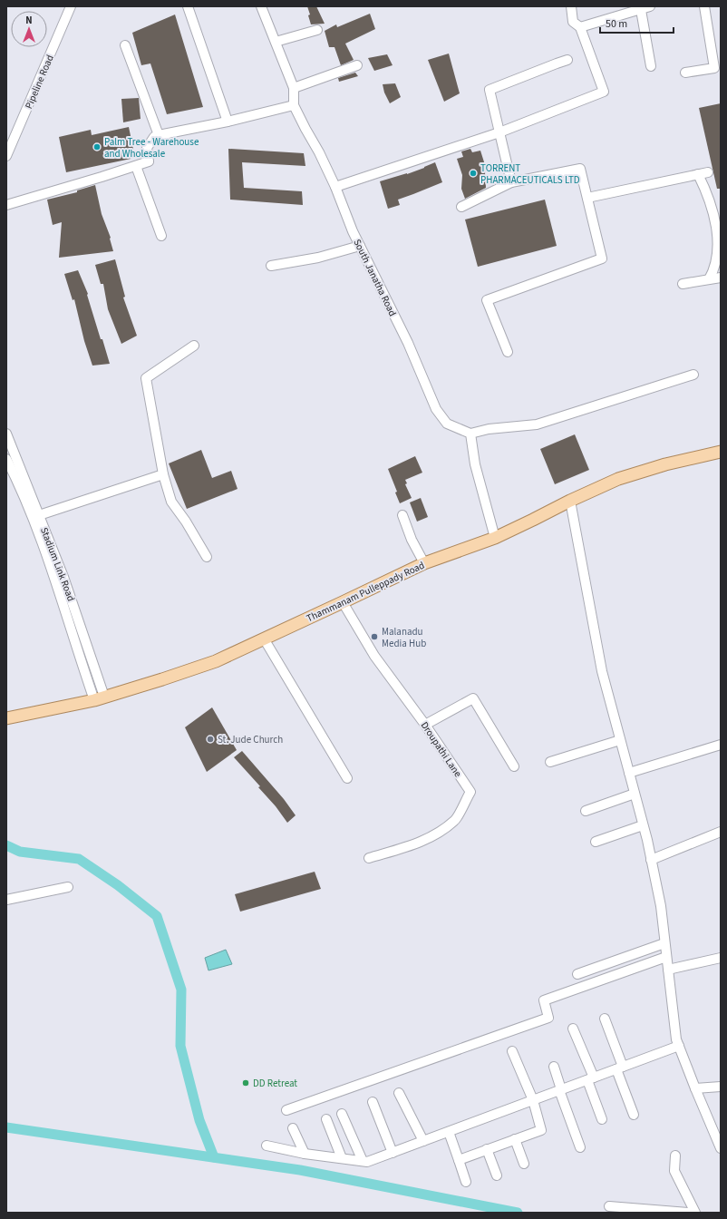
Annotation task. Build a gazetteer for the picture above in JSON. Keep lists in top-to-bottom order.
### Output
{
  "streets": {
    "main road": ["Thammanam Pulleppady Road"],
    "street": [
      "Pipeline Road",
      "South Janatha Road",
      "Stadium Link Road",
      "Droupathi Lane"
    ]
  },
  "crossings": [
    ["Stadium Link Road", "Thammanam Pulleppady Road"],
    ["Thammanam Pulleppady Road", "Droupathi Lane"]
  ],
  "places": [
    "Palm Tree - Warehouse and Wholesale",
    "TORRENT PHARMACEUTICALS LTD",
    "Malanadu Media Hub",
    "St. Jude Church",
    "DD Retreat"
  ],
  "scale_bar": "50 m",
  "north": "top"
}
